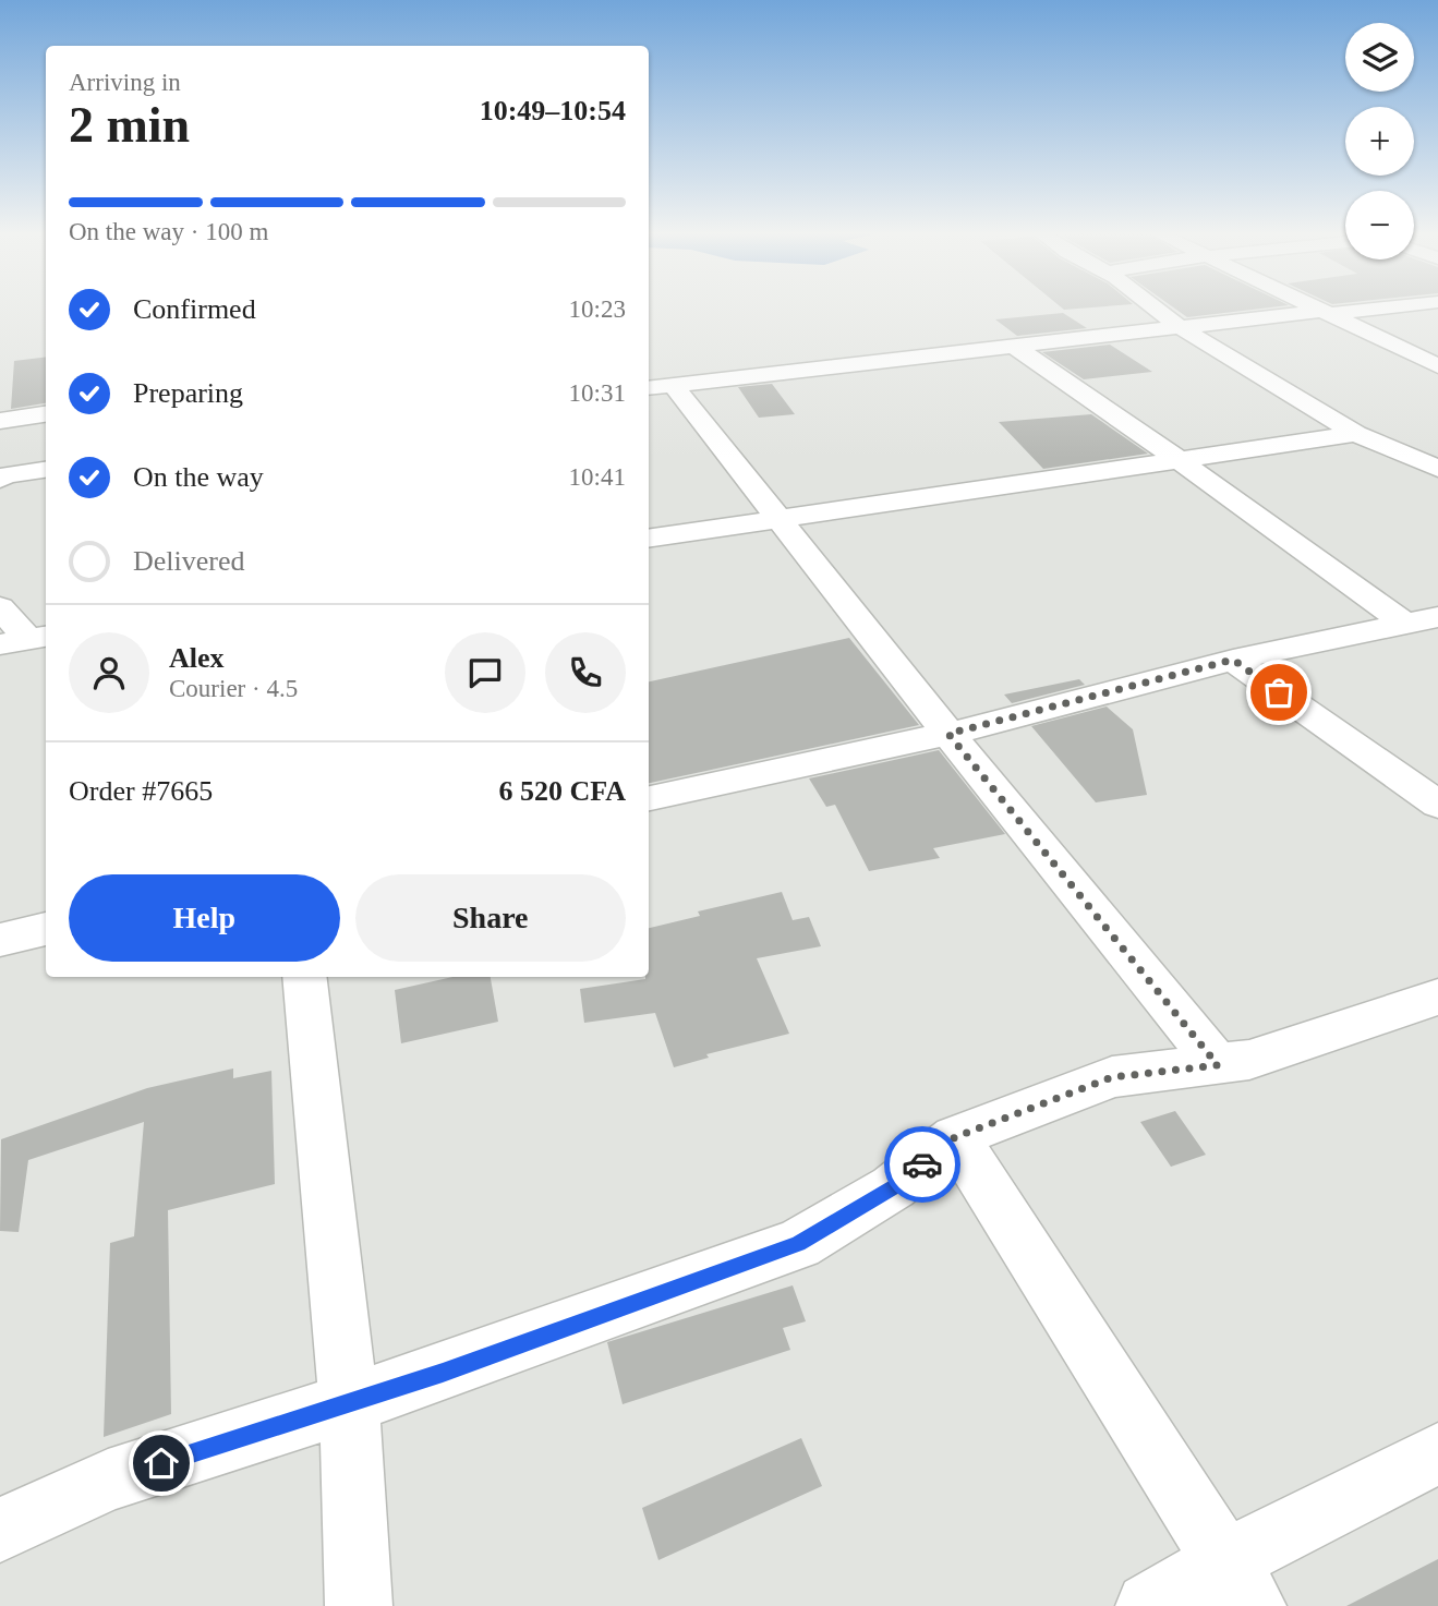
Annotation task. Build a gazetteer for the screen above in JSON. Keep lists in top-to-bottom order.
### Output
{
  "page": {
    "map_buttons": ["+", "−"],
    "heading": ["2 min", "Arriving in", "10:49–10:54"],
    "panel": [
      "Alex",
      "Courier · 4.5",
      "Order #7665",
      "6 520 CFA"
    ],
    "bar": "On the way · 100 m",
    "list": [
      ["Confirmed", "10:23"],
      ["Preparing", "10:31"],
      ["On the way", "10:41"],
      "Delivered"
    ],
    "buttons": ["Help", "Share"]
  }
}
